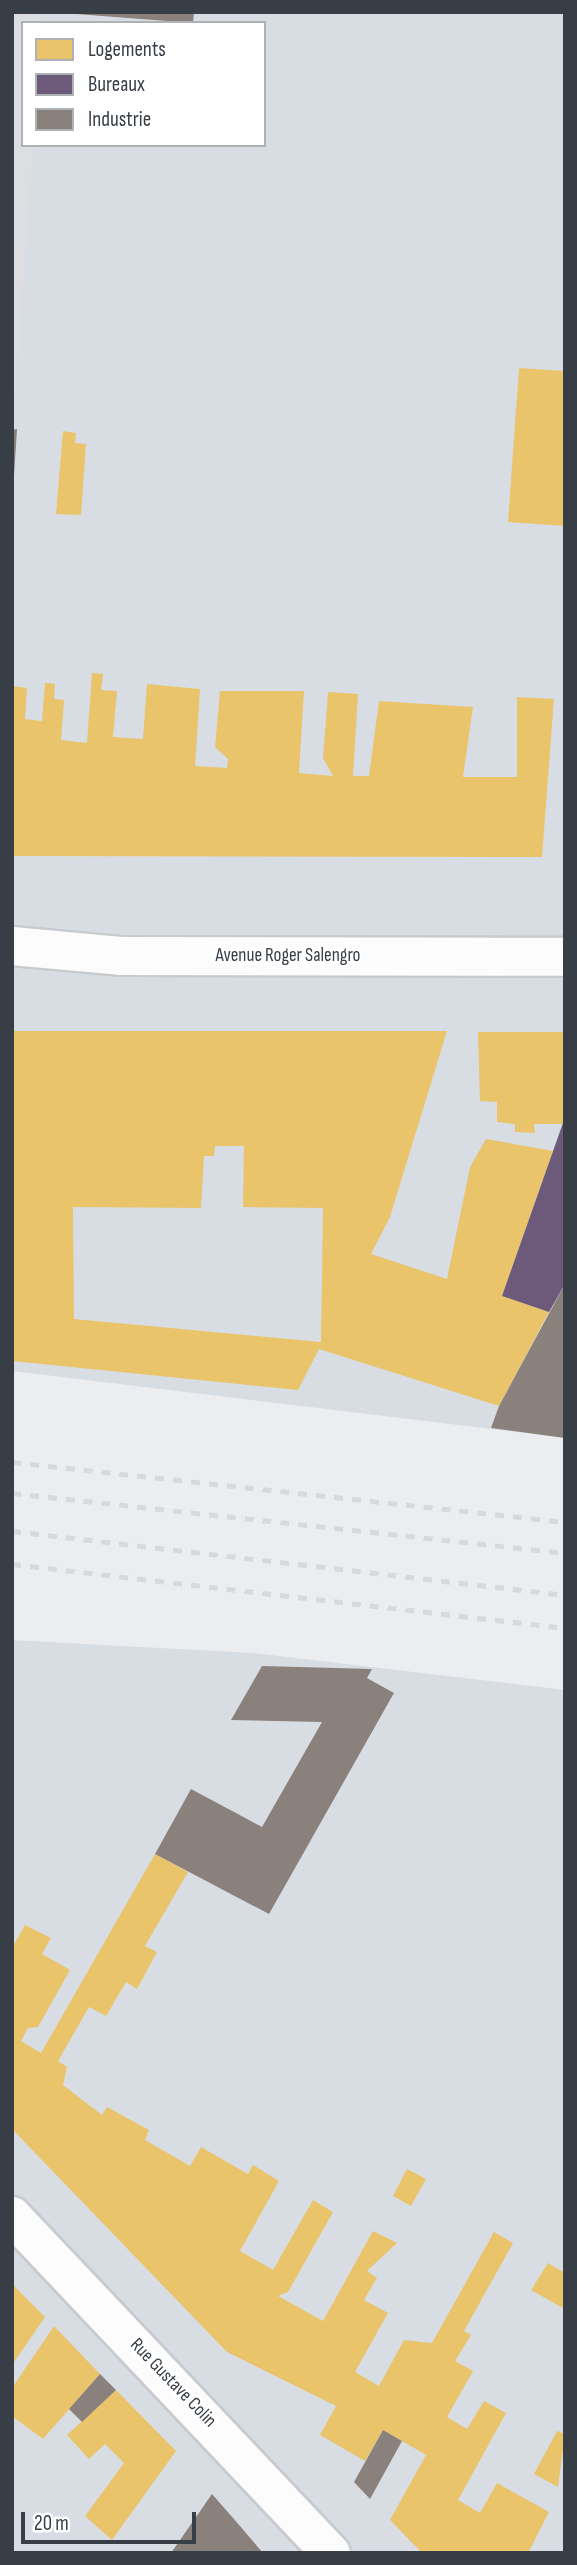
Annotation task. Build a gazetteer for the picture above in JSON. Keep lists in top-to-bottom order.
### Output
{
  "streets": {
    "street": ["Avenue Roger Salengro", "Rue Gustave Colin"]
  },
  "legend": ["Logements", "Bureaux", "Industrie"],
  "scale_bar": "20 m"
}
